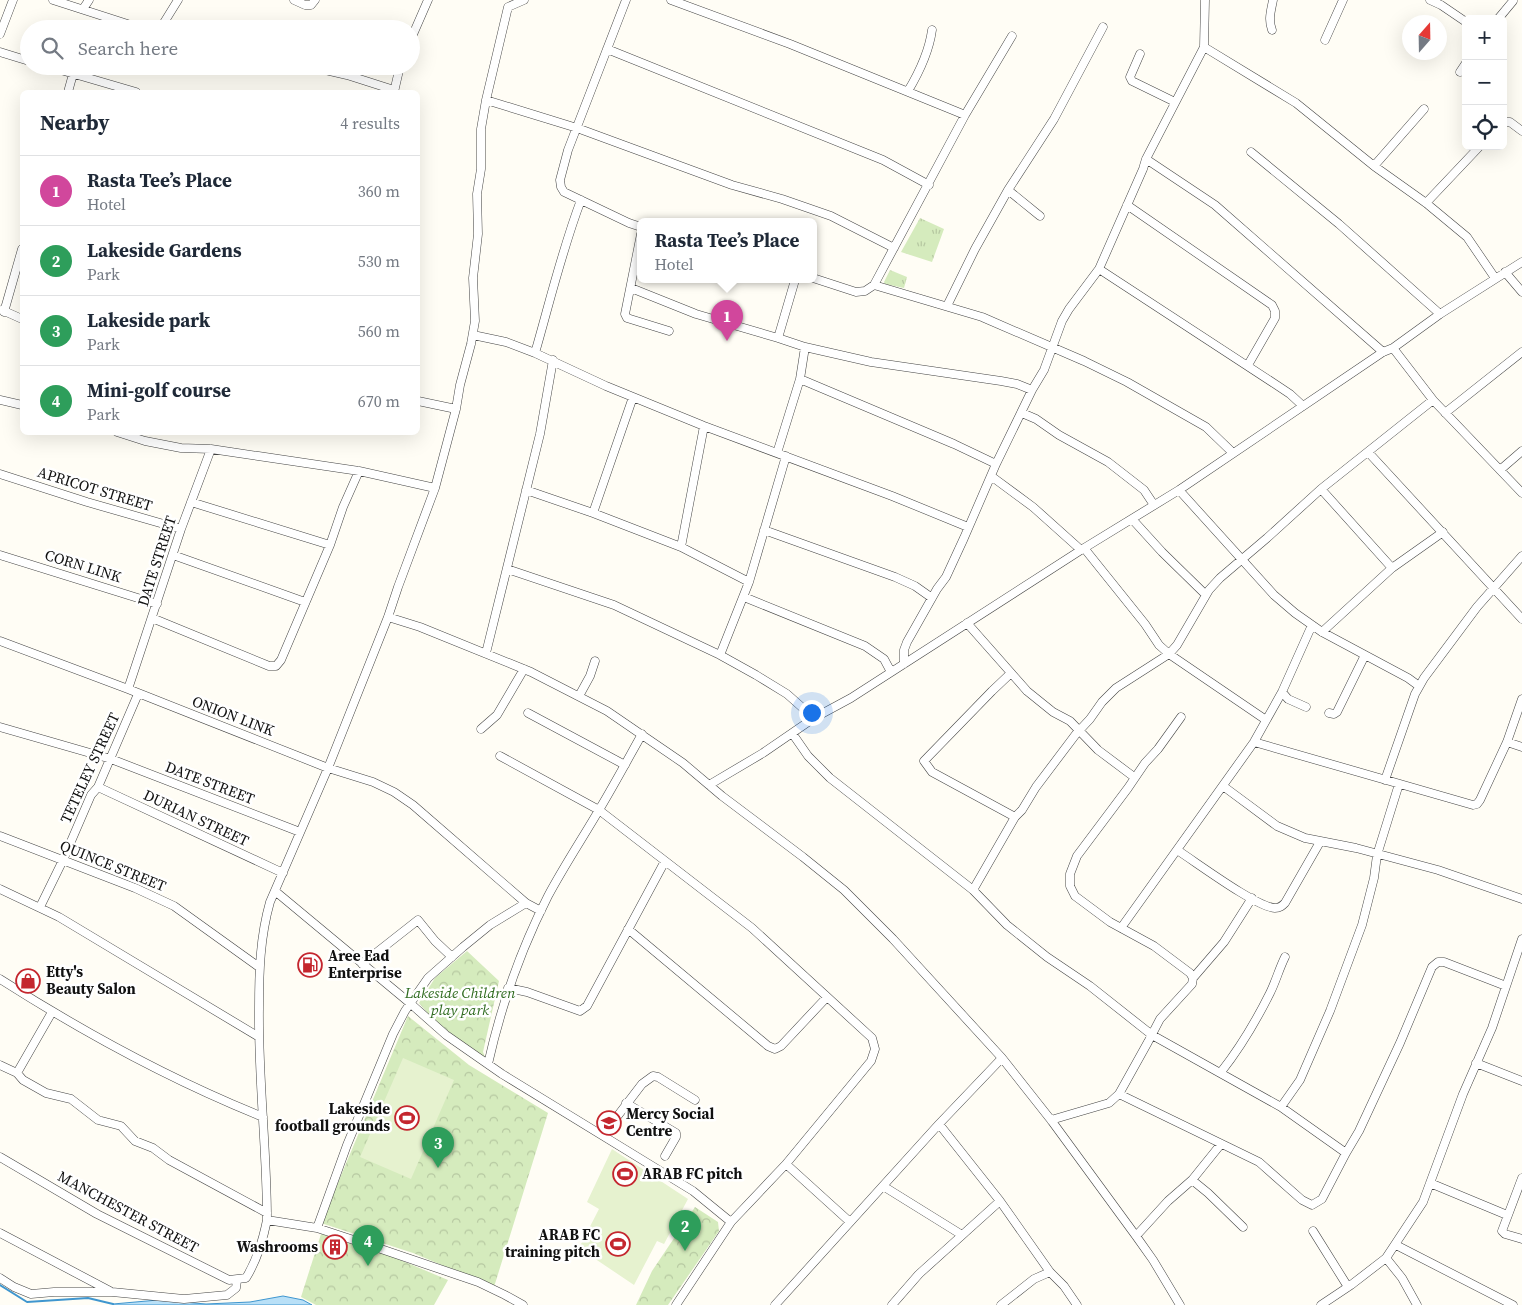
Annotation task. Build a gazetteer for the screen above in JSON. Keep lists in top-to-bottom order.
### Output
{
  "streets": {
    "street": [
      "APRICOT STREET",
      "DATE STREET",
      "CORN LINK",
      "ONION LINK",
      "TETELEY STREET",
      "DURIAN STREET",
      "QUINCE STREET",
      "MANCHESTER STREET"
    ]
  },
  "crossings": [
    ["APRICOT STREET", "DATE STREET"],
    ["DATE STREET", "CORN LINK"],
    ["DATE STREET", "ONION LINK"],
    ["DATE STREET", "TETELEY STREET"],
    ["ONION LINK", "TETELEY STREET"],
    ["TETELEY STREET", "DURIAN STREET"],
    ["TETELEY STREET", "QUINCE STREET"]
  ],
  "parks": ["Lakeside Children play park"],
  "places": {
    "fuel station": ["Aree Ead Enterprise"],
    "shop": ["Etty's Beauty Salon"],
    "sports": ["Lakeside football grounds", "ARAB FC pitch", "ARAB FC training pitch"],
    "school or university": ["Mercy Social Centre"],
    "building": ["Washrooms"]
  },
  "north": "top",
  "page": {
    "map_buttons": ["+", "−"],
    "search": "Search here",
    "heading": ["Nearby", "4 results"],
    "list": [
      {
        "mark": "1",
        "name": "Rasta Tee’s Place",
        "note": "Hotel",
        "value": "360 m"
      },
      {
        "mark": "2",
        "name": "Lakeside Gardens",
        "note": "Park",
        "value": "530 m"
      },
      {
        "mark": "3",
        "name": "Lakeside park",
        "note": "Park",
        "value": "560 m"
      },
      {
        "mark": "4",
        "name": "Mini-golf course",
        "note": "Park",
        "value": "670 m"
      }
    ],
    "popup": ["Rasta Tee’s Place", "Hotel"],
    "pins": [
      "1",
      "3",
      "2",
      "4"
    ]
  }
}
